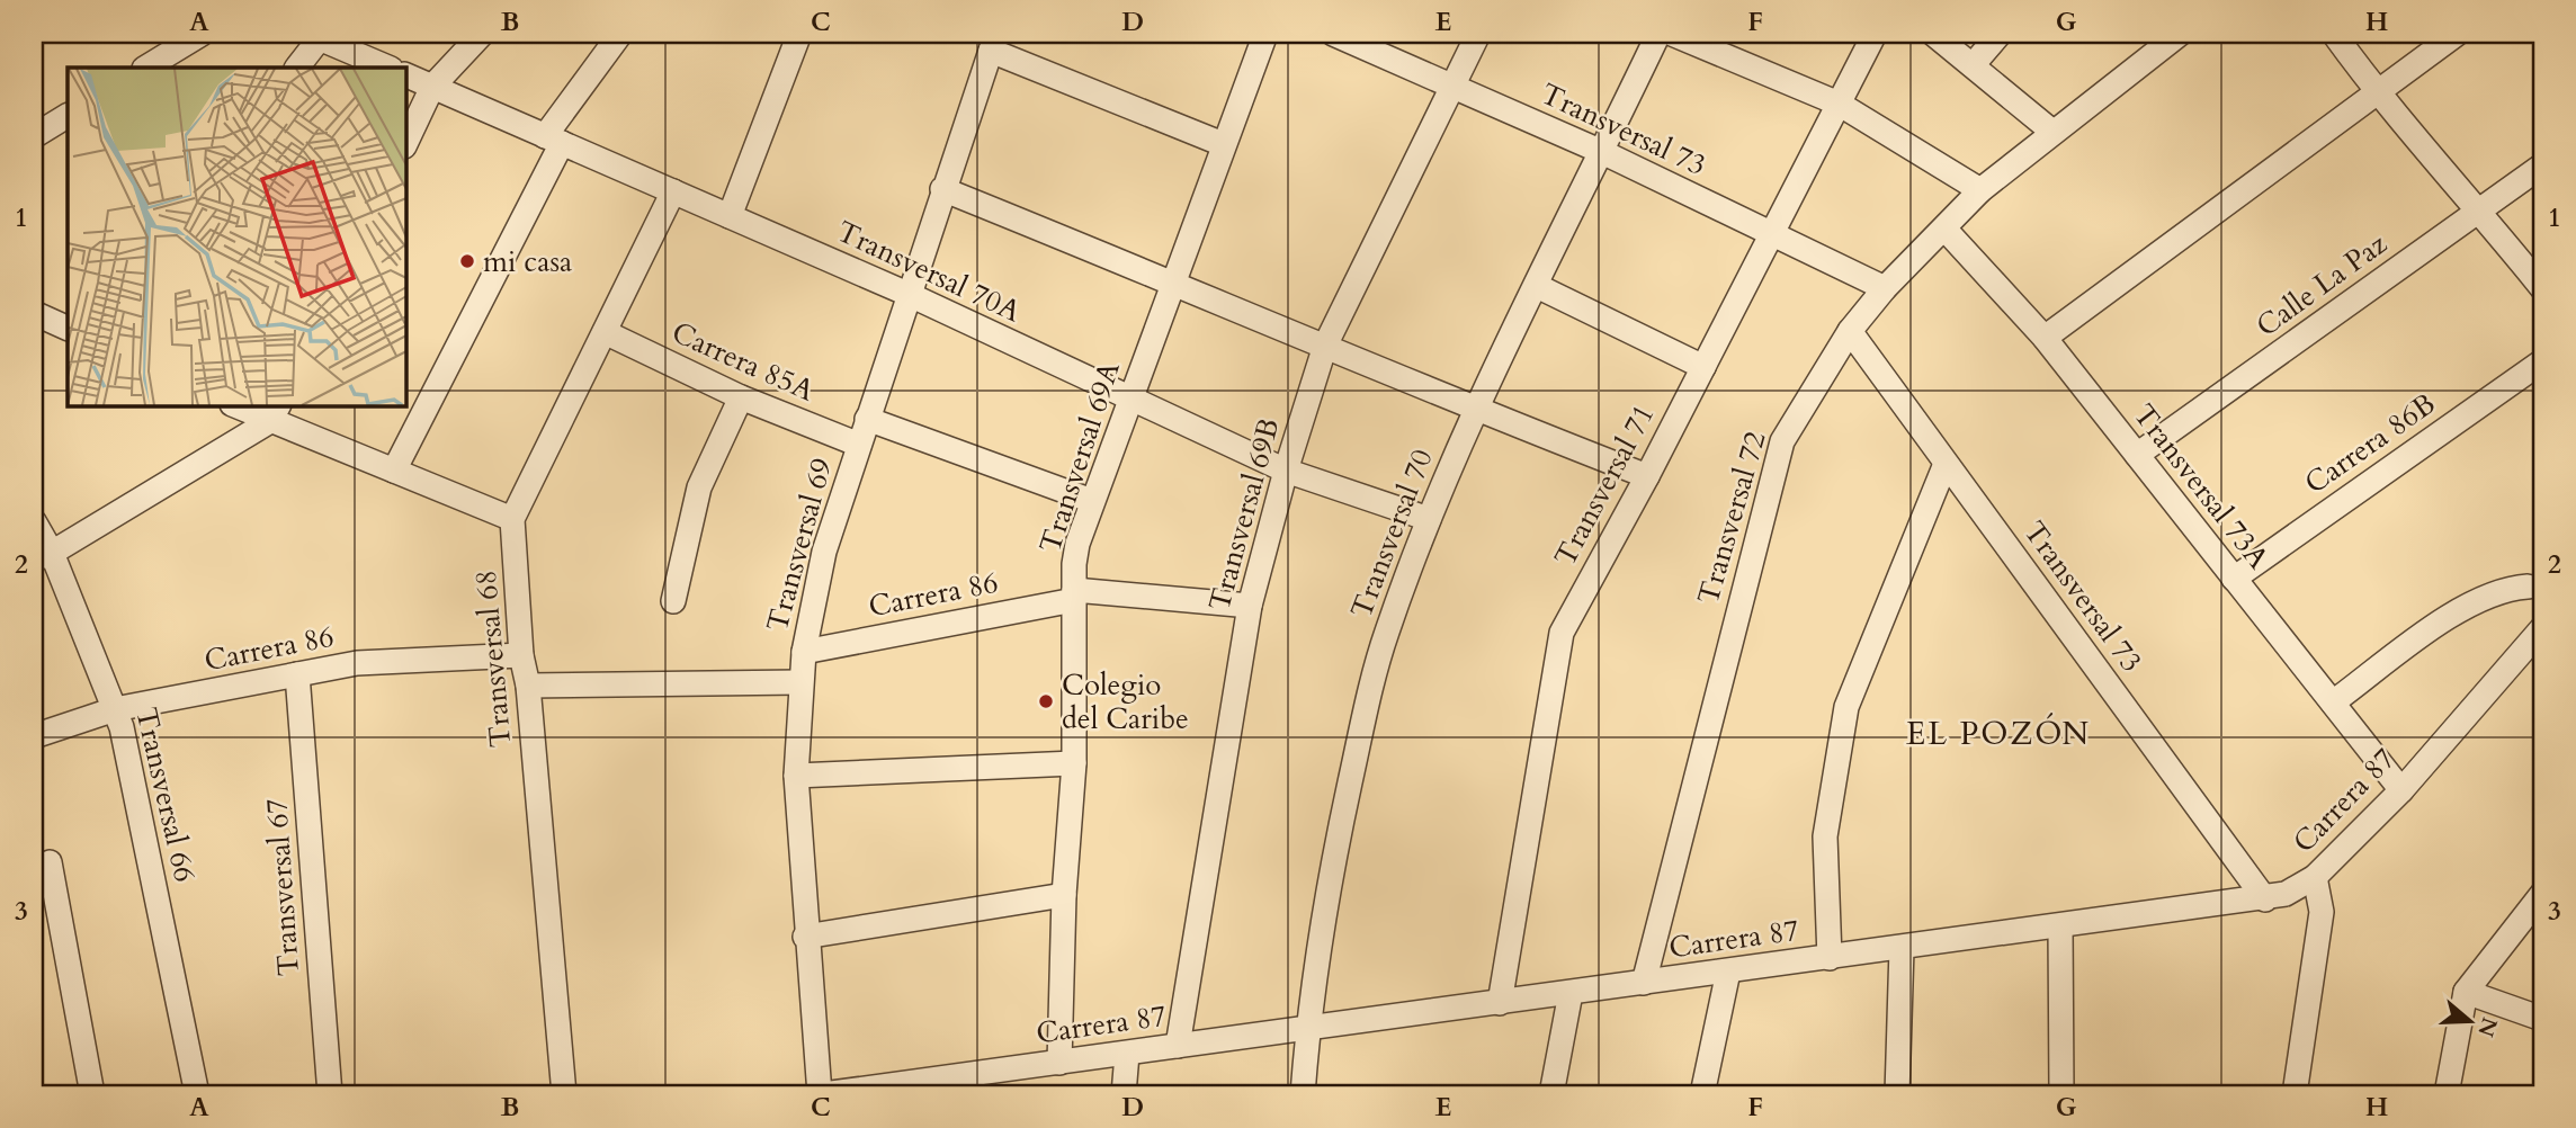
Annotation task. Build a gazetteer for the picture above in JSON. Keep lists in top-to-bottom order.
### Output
{
  "streets": {
    "street": [
      "Transversal 73",
      "Transversal 70A",
      "Calle La Paz",
      "Carrera 85A",
      "Carrera 86B",
      "Transversal 69A",
      "Transversal 71",
      "Transversal 73A",
      "Transversal 69B",
      "Transversal 72",
      "Transversal 70",
      "Transversal 69",
      "Carrera 86",
      "Transversal 68",
      "Transversal 66",
      "Carrera 87",
      "Transversal 67"
    ]
  },
  "crossings": [
    ["Transversal 73", "Transversal 71"],
    ["Transversal 73", "Transversal 69B"],
    ["Transversal 73", "Transversal 72"],
    ["Transversal 73", "Transversal 70"],
    ["Transversal 73", "Carrera 87"],
    ["Transversal 70A", "Transversal 69A"],
    ["Transversal 70A", "Transversal 69B"],
    ["Transversal 70A", "Transversal 70"],
    ["Transversal 70A", "Transversal 69"],
    ["Calle La Paz", "Transversal 73A"],
    ["Carrera 85A", "Transversal 69"],
    ["Carrera 86B", "Transversal 73A"],
    ["Transversal 69A", "Carrera 86"],
    ["Transversal 69A", "Carrera 87"],
    ["Transversal 71", "Carrera 87"],
    ["Transversal 73A", "Transversal 72"],
    ["Transversal 73A", "Carrera 87"],
    ["Transversal 69B", "Carrera 86"],
    ["Transversal 69B", "Carrera 87"],
    ["Transversal 72", "Carrera 87"],
    ["Transversal 70", "Carrera 87"],
    ["Transversal 69", "Carrera 86"],
    ["Transversal 69", "Carrera 87"],
    ["Carrera 86", "Transversal 68"],
    ["Carrera 86", "Transversal 66"],
    ["Carrera 86", "Transversal 67"]
  ],
  "districts": ["EL POZÓN"],
  "places": ["mi casa", "Colegio del Caribe"],
  "north": "right",
  "grid": {
    "columns": [
      "A",
      "B",
      "C",
      "D",
      "E",
      "F",
      "G",
      "H"
    ],
    "rows": ["1", "2", "3"]
  }
}
